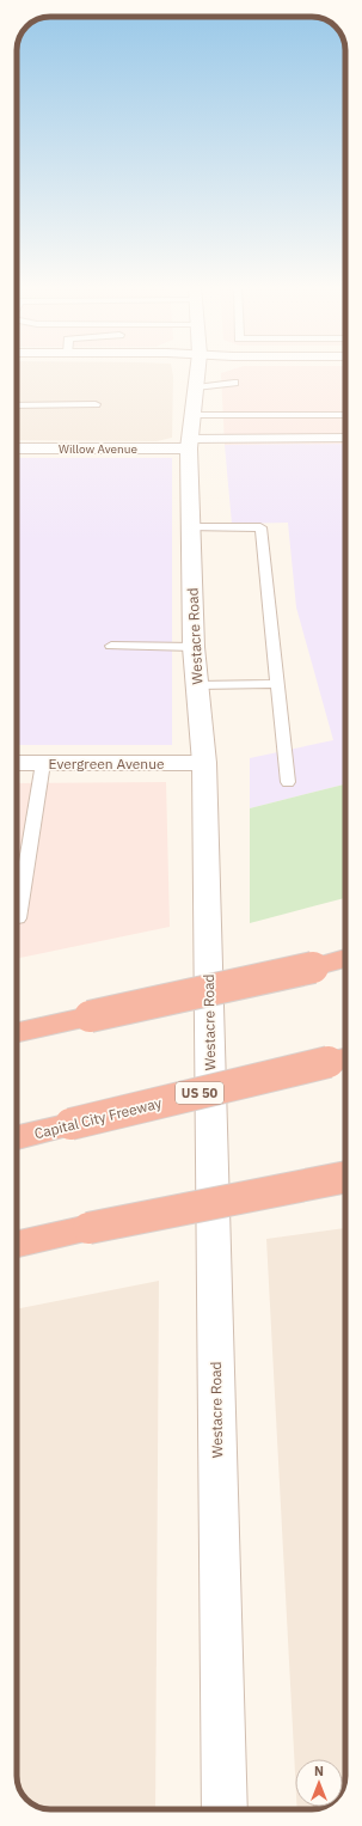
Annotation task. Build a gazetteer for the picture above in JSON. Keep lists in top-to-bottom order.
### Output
{
  "streets": {
    "highway": ["US 50", "Capital City Freeway"],
    "street": ["Willow Avenue", "Westacre Road", "Evergreen Avenue"]
  },
  "crossings": [
    ["Willow Avenue", "Westacre Road"],
    ["Westacre Road", "Evergreen Avenue"]
  ],
  "north": "top"
}
